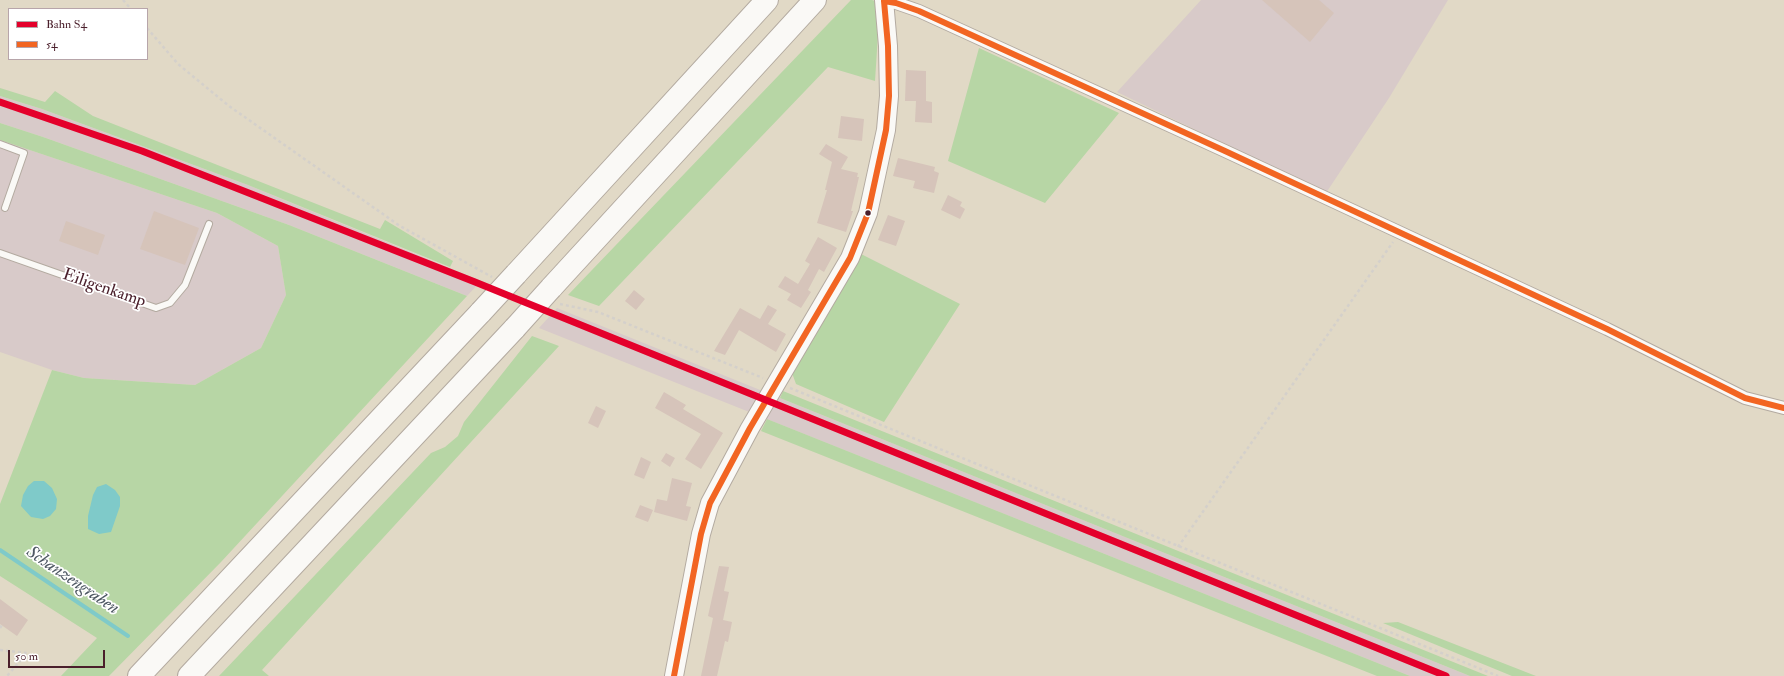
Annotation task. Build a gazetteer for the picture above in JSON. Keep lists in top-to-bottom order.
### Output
{
  "streets": {
    "lane": ["Eiligenkamp"]
  },
  "water": ["Schanzengraben"],
  "lines": ["transit line 54", "rail line S4"],
  "legend": ["Bahn S4", "54"],
  "scale_bar": "50 m"
}
